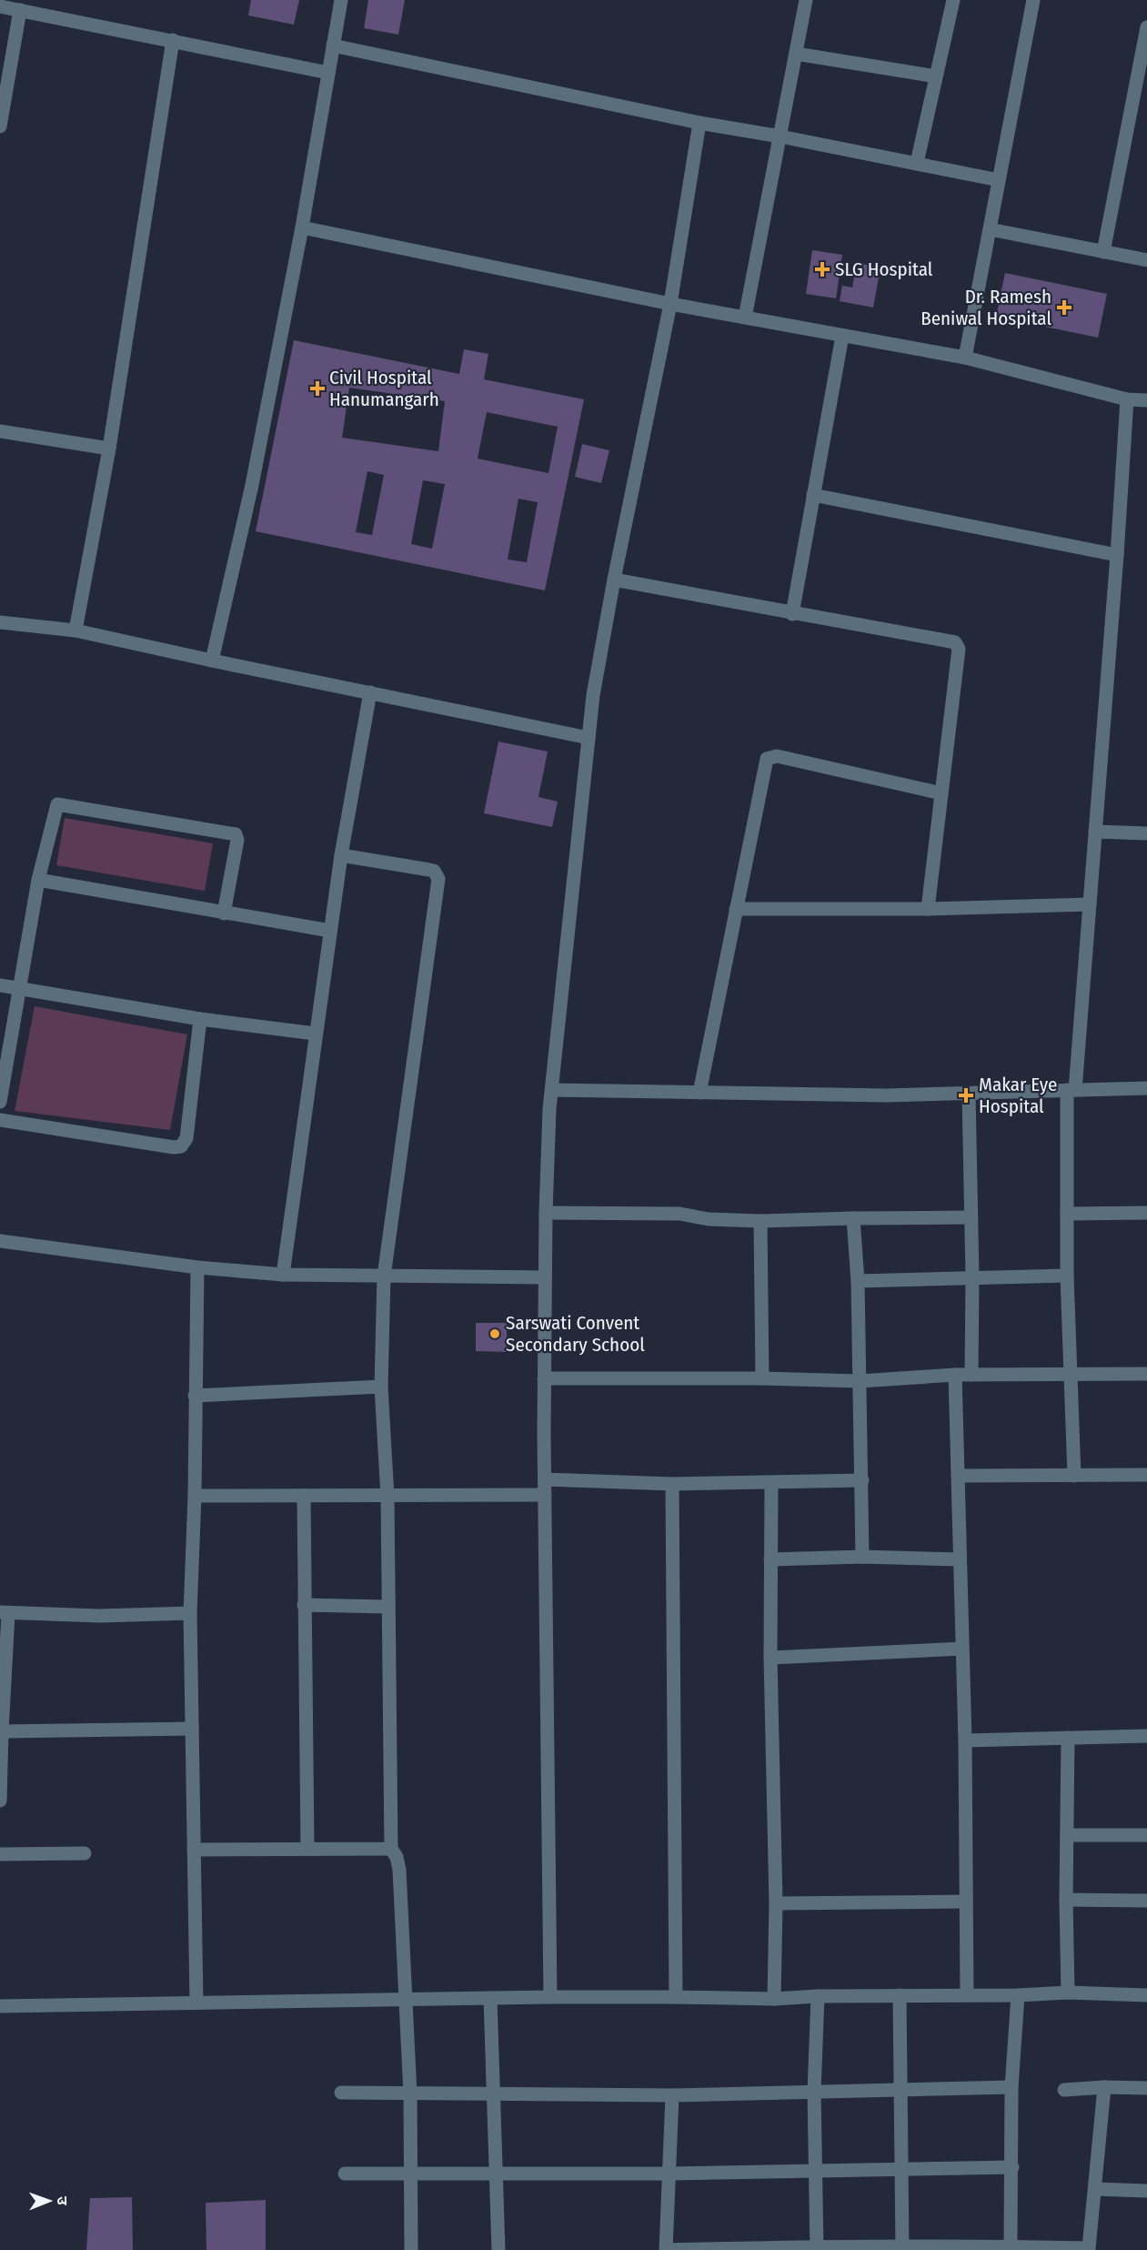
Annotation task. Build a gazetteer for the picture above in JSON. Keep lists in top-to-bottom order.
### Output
{
  "places": {
    "health": [
      "SLG Hospital",
      "Dr. Ramesh Beniwal Hospital",
      "Civil Hospital Hanumangarh",
      "Makar Eye Hospital"
    ],
    "other": ["Sarswati Convent Secondary School"]
  },
  "north": "right"
}
